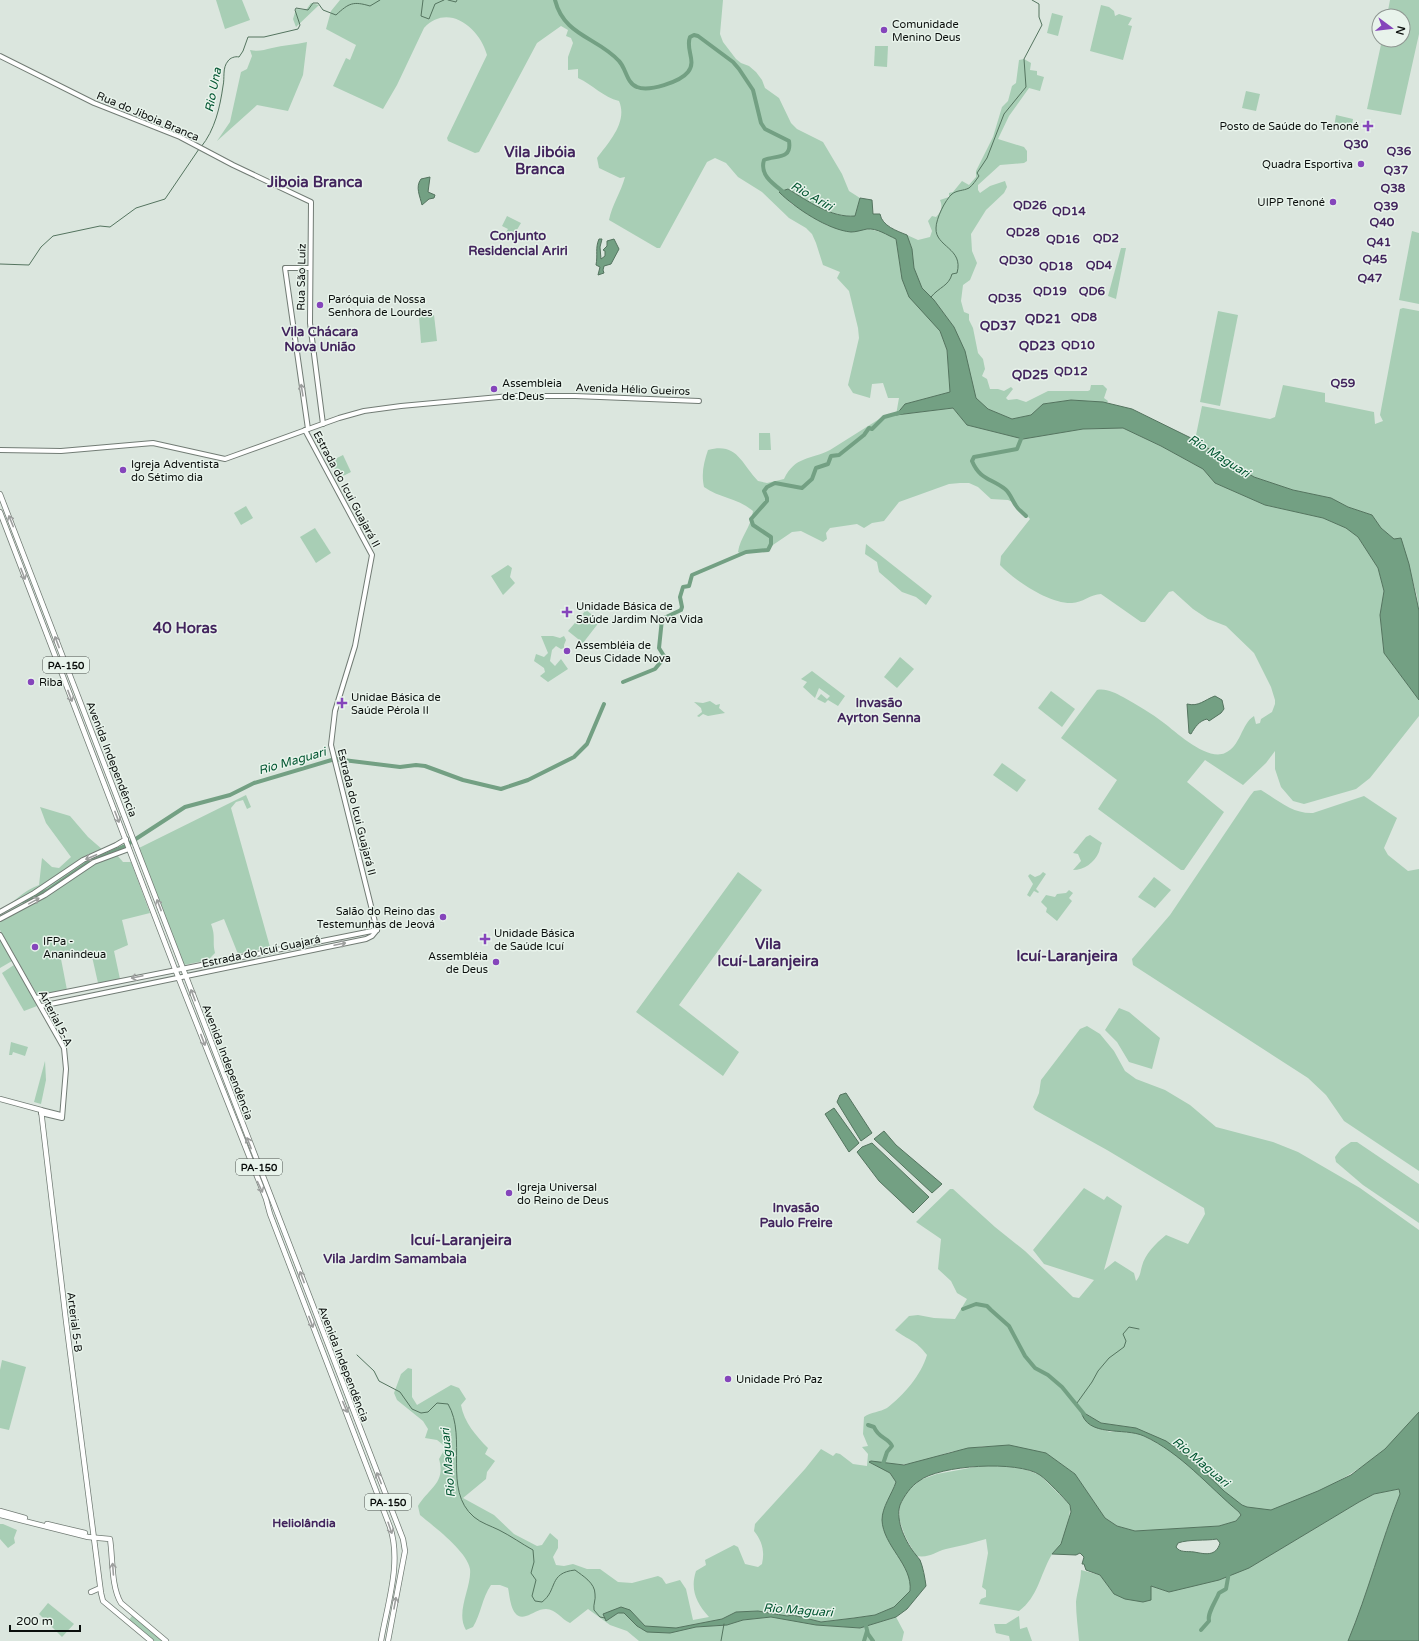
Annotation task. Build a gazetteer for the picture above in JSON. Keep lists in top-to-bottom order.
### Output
{
  "streets": {
    "main road": [
      "Rua do Jiboia Branca",
      "Rua São Luíz",
      "Avenida Hélio Gueiros",
      "Estrada do Icui Guajará II",
      "PA-150",
      "Avenida Independência",
      "Estrada do Icuí Guajará",
      "Arterial 5-A",
      "Arterial 5-B"
    ]
  },
  "crossings": [
    ["Rua do Jiboia Branca", "Rua São Luíz"],
    ["Rua São Luíz", "Avenida Hélio Gueiros"],
    ["Avenida Hélio Gueiros", "Estrada do Icui Guajará II"],
    ["Estrada do Icui Guajará II", "Estrada do Icuí Guajará"],
    ["Avenida Independência", "Estrada do Icuí Guajará"],
    ["Estrada do Icuí Guajará", "Arterial 5-A"],
    ["Arterial 5-A", "Arterial 5-B"]
  ],
  "districts": [
    "Q30",
    "Q36",
    "Vila Jibóia Branca",
    "Q37",
    "Jiboia Branca",
    "Q38",
    "QD26",
    "Q39",
    "QD14",
    "Q40",
    "QD28",
    "Conjunto Residencial Ariri",
    "QD2",
    "QD16",
    "Q41",
    "Q45",
    "QD30",
    "QD4",
    "QD18",
    "Q47",
    "QD19",
    "QD6",
    "QD35",
    "QD8",
    "QD21",
    "QD37",
    "Vila Chácara Nova União",
    "QD23",
    "QD10",
    "QD12",
    "QD25",
    "Q59",
    "40 Horas",
    "Invasão Ayrton Senna",
    "Vila Icuí-Laranjeira",
    "Icuí-Laranjeira",
    "Invasão Paulo Freire",
    "Icuí-Laranjeira",
    "Vila Jardim Samambaia",
    "Heliolândia"
  ],
  "water": ["Rio Una", "Rio Ariri", "Rio Maguari"],
  "places": {
    "other": [
      "Comunidade Menino Deus",
      "Quadra Esportiva",
      "UIPP Tenoné",
      "Paróquia de Nossa Senhora de Lourdes",
      "Assembleia de Deus",
      "Igreja Adventista do Sétimo dia",
      "Assembléia de Deus Cidade Nova",
      "Riba",
      "Salão do Reino das Testemunhas de Jeová",
      "IFPa - Ananindeua",
      "Assembléia de Deus",
      "Igreja Universal do Reino de Deus",
      "Unidade Pró Paz"
    ],
    "health": [
      "Posto de Saúde do Tenoné",
      "Unidade Básica de Saúde Jardim Nova Vida",
      "Unidae Básica de Saúde Pérola II",
      "Unidade Básica de Saúde Icuí"
    ]
  },
  "scale_bar": "200 m",
  "north": "right"
}
